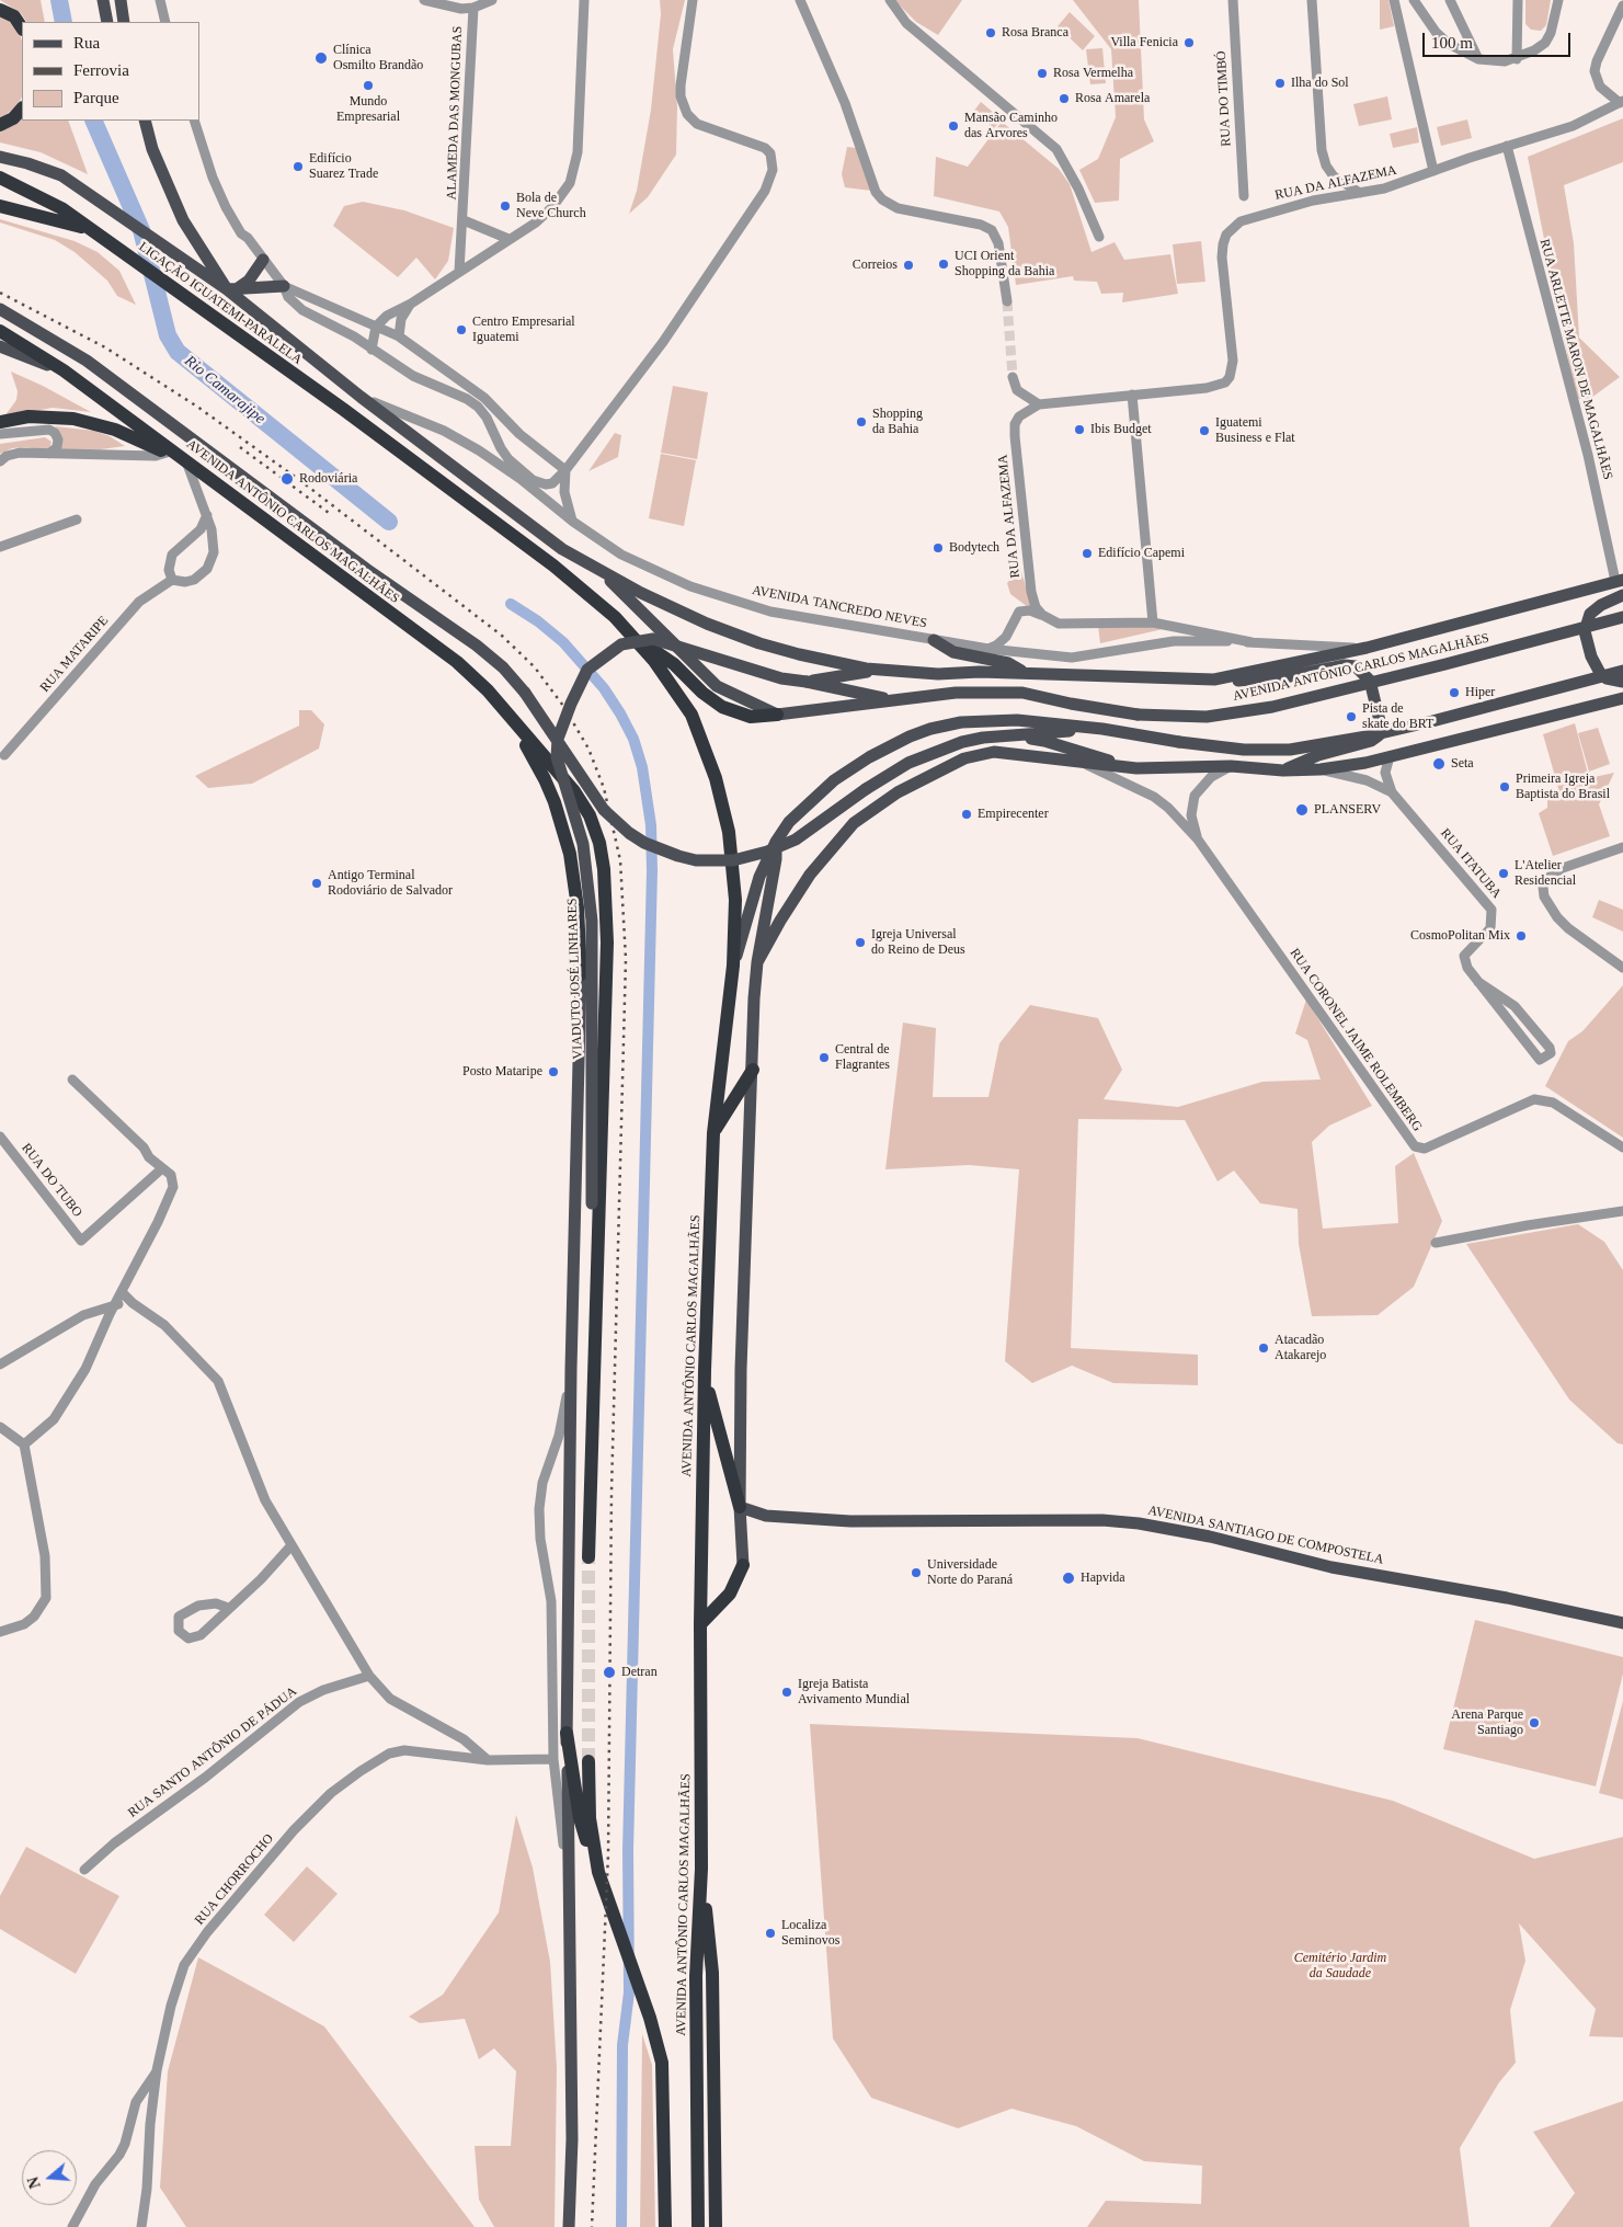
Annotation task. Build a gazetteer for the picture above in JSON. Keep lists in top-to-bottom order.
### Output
{
  "streets": {
    "highway": ["LIGAÇÃO IGUATEMI-PARALELA", "AVENIDA ANTÔNIO CARLOS MAGALHÃES"],
    "main road": ["AVENIDA TANCREDO NEVES", "VIADUTO JOSÉ LINHARES", "AVENIDA SANTIAGO DE COMPOSTELA"],
    "street": [
      "RUA DO TIMBÓ",
      "ALAMEDA DAS MONGUBAS",
      "RUA DA ALFAZEMA",
      "RUA ARLETTE MARON DE MAGALHÃES",
      "RUA MATARIPE",
      "RUA ITATUBA",
      "RUA CORONEL JAIME ROLEMBERG",
      "RUA DO TUBO",
      "RUA SANTO ANTÔNIO DE PÁDUA",
      "RUA CHORROCHO"
    ]
  },
  "crossings": [
    ["RUA DA ALFAZEMA", "RUA ARLETTE MARON DE MAGALHÃES"],
    ["RUA ARLETTE MARON DE MAGALHÃES", "AVENIDA ANTÔNIO CARLOS MAGALHÃES"],
    ["AVENIDA ANTÔNIO CARLOS MAGALHÃES", "AVENIDA TANCREDO NEVES"],
    ["AVENIDA ANTÔNIO CARLOS MAGALHÃES", "RUA MATARIPE"],
    ["AVENIDA ANTÔNIO CARLOS MAGALHÃES", "VIADUTO JOSÉ LINHARES"]
  ],
  "water": ["Rio Camarajipe"],
  "parks": ["Cemitério Jardim da Saudade"],
  "places": [
    "Rosa Branca",
    "Villa Fenicia",
    "Clínica Osmilto Brandão",
    "Rosa Vermelha",
    "Ilha do Sol",
    "Mundo Empresarial",
    "Rosa Amarela",
    "Mansão Caminho das Arvores",
    "Edifício Suarez Trade",
    "Bola de Neve Church",
    "UCI Orient Shopping da Bahia",
    "Correios",
    "Centro Empresarial Iguatemi",
    "Shopping da Bahia",
    "Ibis Budget",
    "Iguatemi Business e Flat",
    "Rodoviária",
    "Bodytech",
    "Edifício Capemi",
    "Hiper",
    "Pista de skate do BRT",
    "Seta",
    "Primeira Igreja Baptista do Brasil",
    "PLANSERV",
    "Empirecenter",
    "L'Atelier Residencial",
    "Antigo Terminal Rodoviário de Salvador",
    "CosmoPolitan Mix",
    "Igreja Universal do Reino de Deus",
    "Central de Flagrantes",
    "Posto Mataripe",
    "Atacadão Atakarejo",
    "Universidade Norte do Paraná",
    "Hapvida",
    "Detran",
    "Igreja Batista Avivamento Mundial",
    "Arena Parque Santiago",
    "Localiza Seminovos"
  ],
  "legend": ["Rua", "Ferrovia", "Parque"],
  "scale_bar": "100 m",
  "north": "left"
}
